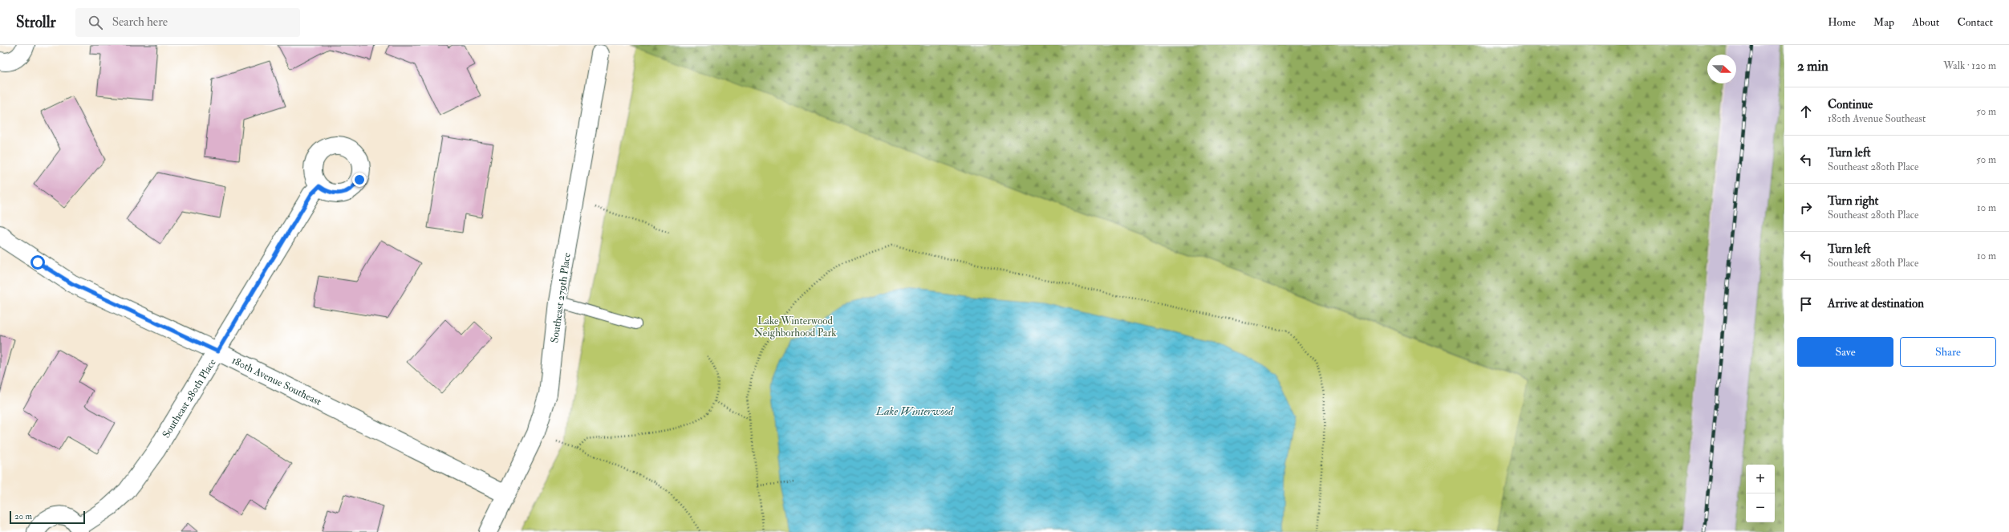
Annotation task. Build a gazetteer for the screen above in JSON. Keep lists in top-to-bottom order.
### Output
{
  "streets": {
    "street": ["Southeast 279th Place", "180th Avenue Southeast", "Southeast 280th Place"]
  },
  "crossings": [
    ["Southeast 279th Place", "180th Avenue Southeast"],
    ["180th Avenue Southeast", "Southeast 280th Place"]
  ],
  "water": ["Lake Winterwood"],
  "parks": ["Lake Winterwood Neighborhood Park"],
  "scale_bar": "20 m",
  "north": "right",
  "page": {
    "header": "Strollr",
    "search": "Search here",
    "nav": [
      "Home",
      "Map",
      "About",
      "Contact"
    ],
    "heading": ["2 min", "Walk · 120 m"],
    "list": [
      ["Continue", "180th Avenue Southeast", "50 m"],
      ["Turn left", "Southeast 280th Place", "50 m"],
      ["Turn right", "Southeast 280th Place", "10 m"],
      ["Turn left", "Southeast 280th Place", "10 m"],
      "Arrive at destination"
    ],
    "buttons": ["Save", "Share"],
    "map_buttons": ["+", "−"],
    "scale": "20 m"
  }
}
